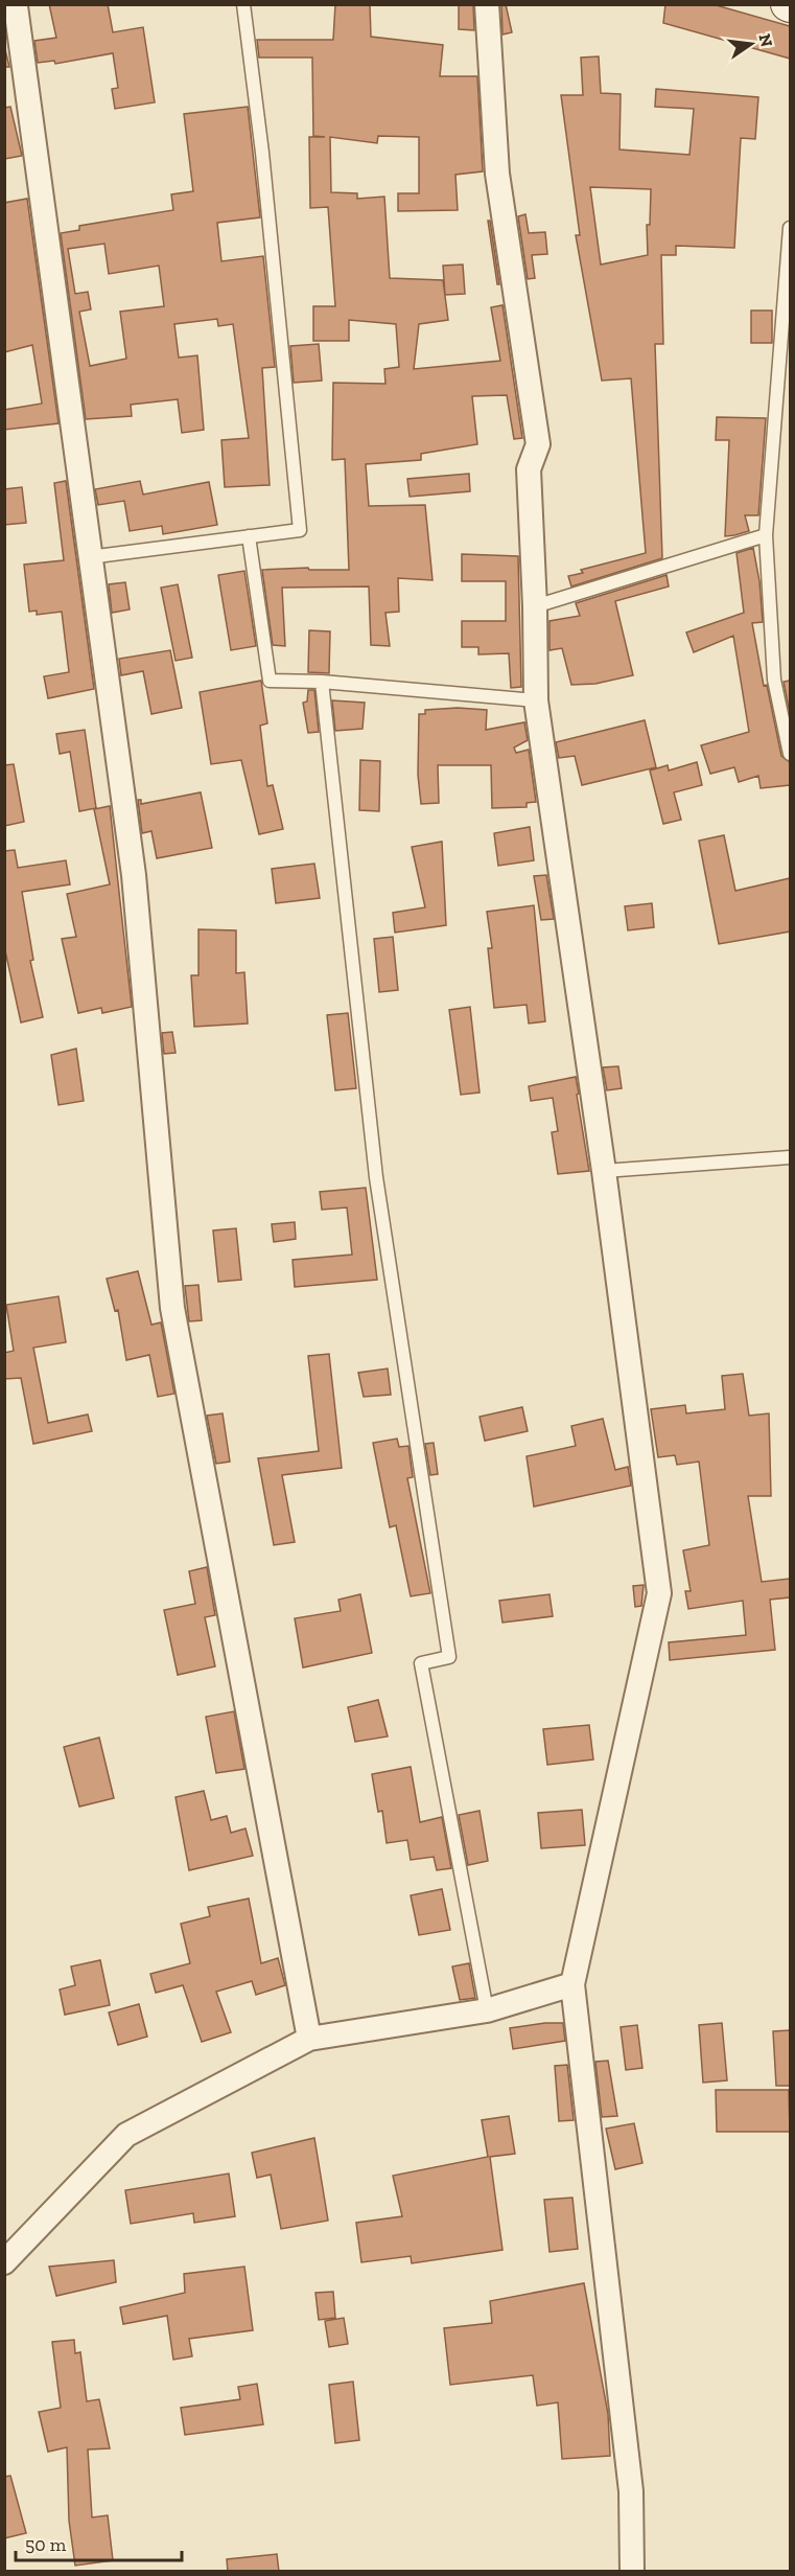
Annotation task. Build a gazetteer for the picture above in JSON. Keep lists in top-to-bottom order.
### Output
{
  "scale_bar": "50 m",
  "north": "right"
}
